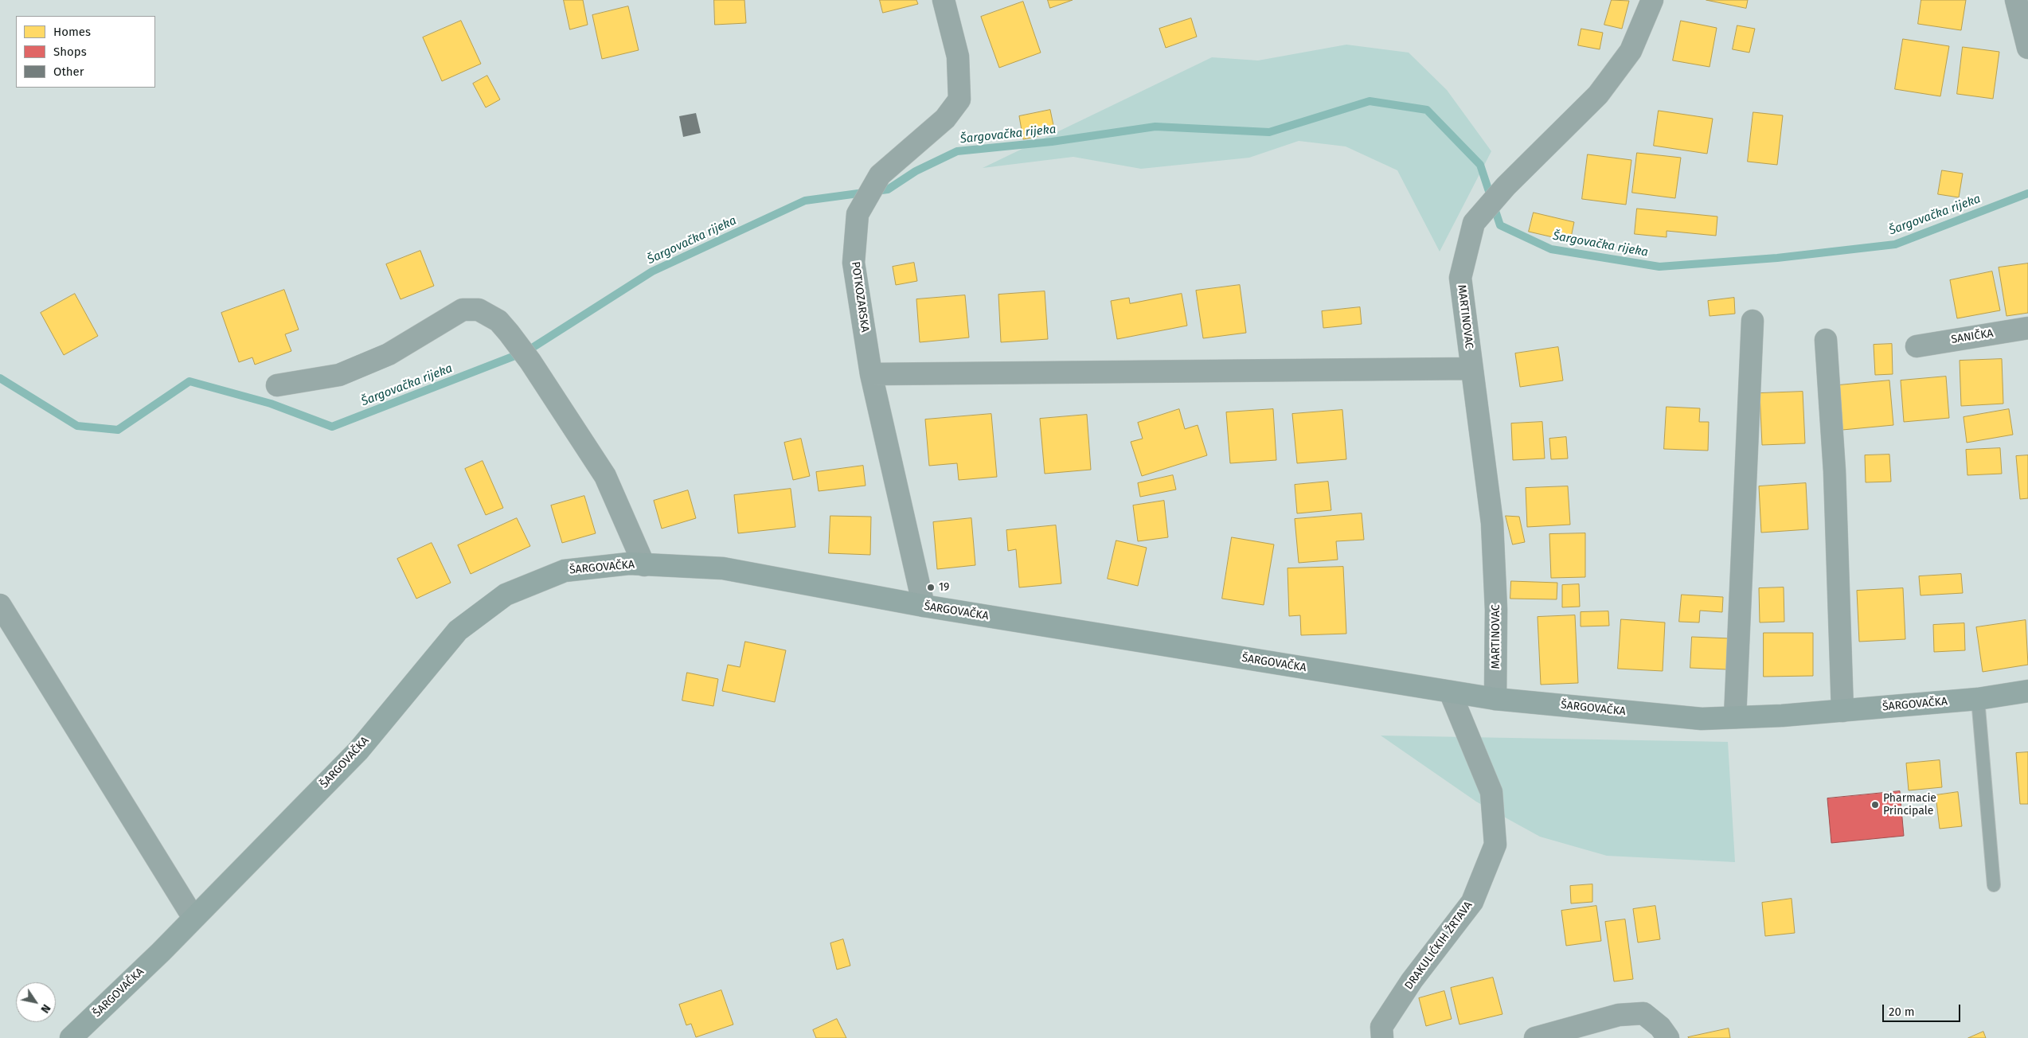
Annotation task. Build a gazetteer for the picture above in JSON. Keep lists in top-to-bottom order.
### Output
{
  "streets": {
    "street": [
      "POTKOZARSKA",
      "MARTINOVAC",
      "SANIČKA",
      "ŠARGOVAČKA",
      "DRAKULIĆKIH ŽRTAVA"
    ]
  },
  "crossings": [
    ["POTKOZARSKA", "ŠARGOVAČKA"],
    ["MARTINOVAC", "ŠARGOVAČKA"],
    ["ŠARGOVAČKA", "DRAKULIĆKIH ŽRTAVA"]
  ],
  "water": ["Šargovačka rijeka"],
  "places": ["19", "Pharmacie Principale"],
  "legend": ["Homes", "Shops", "Other"],
  "scale_bar": "20 m",
  "north": "bottom right"
}
